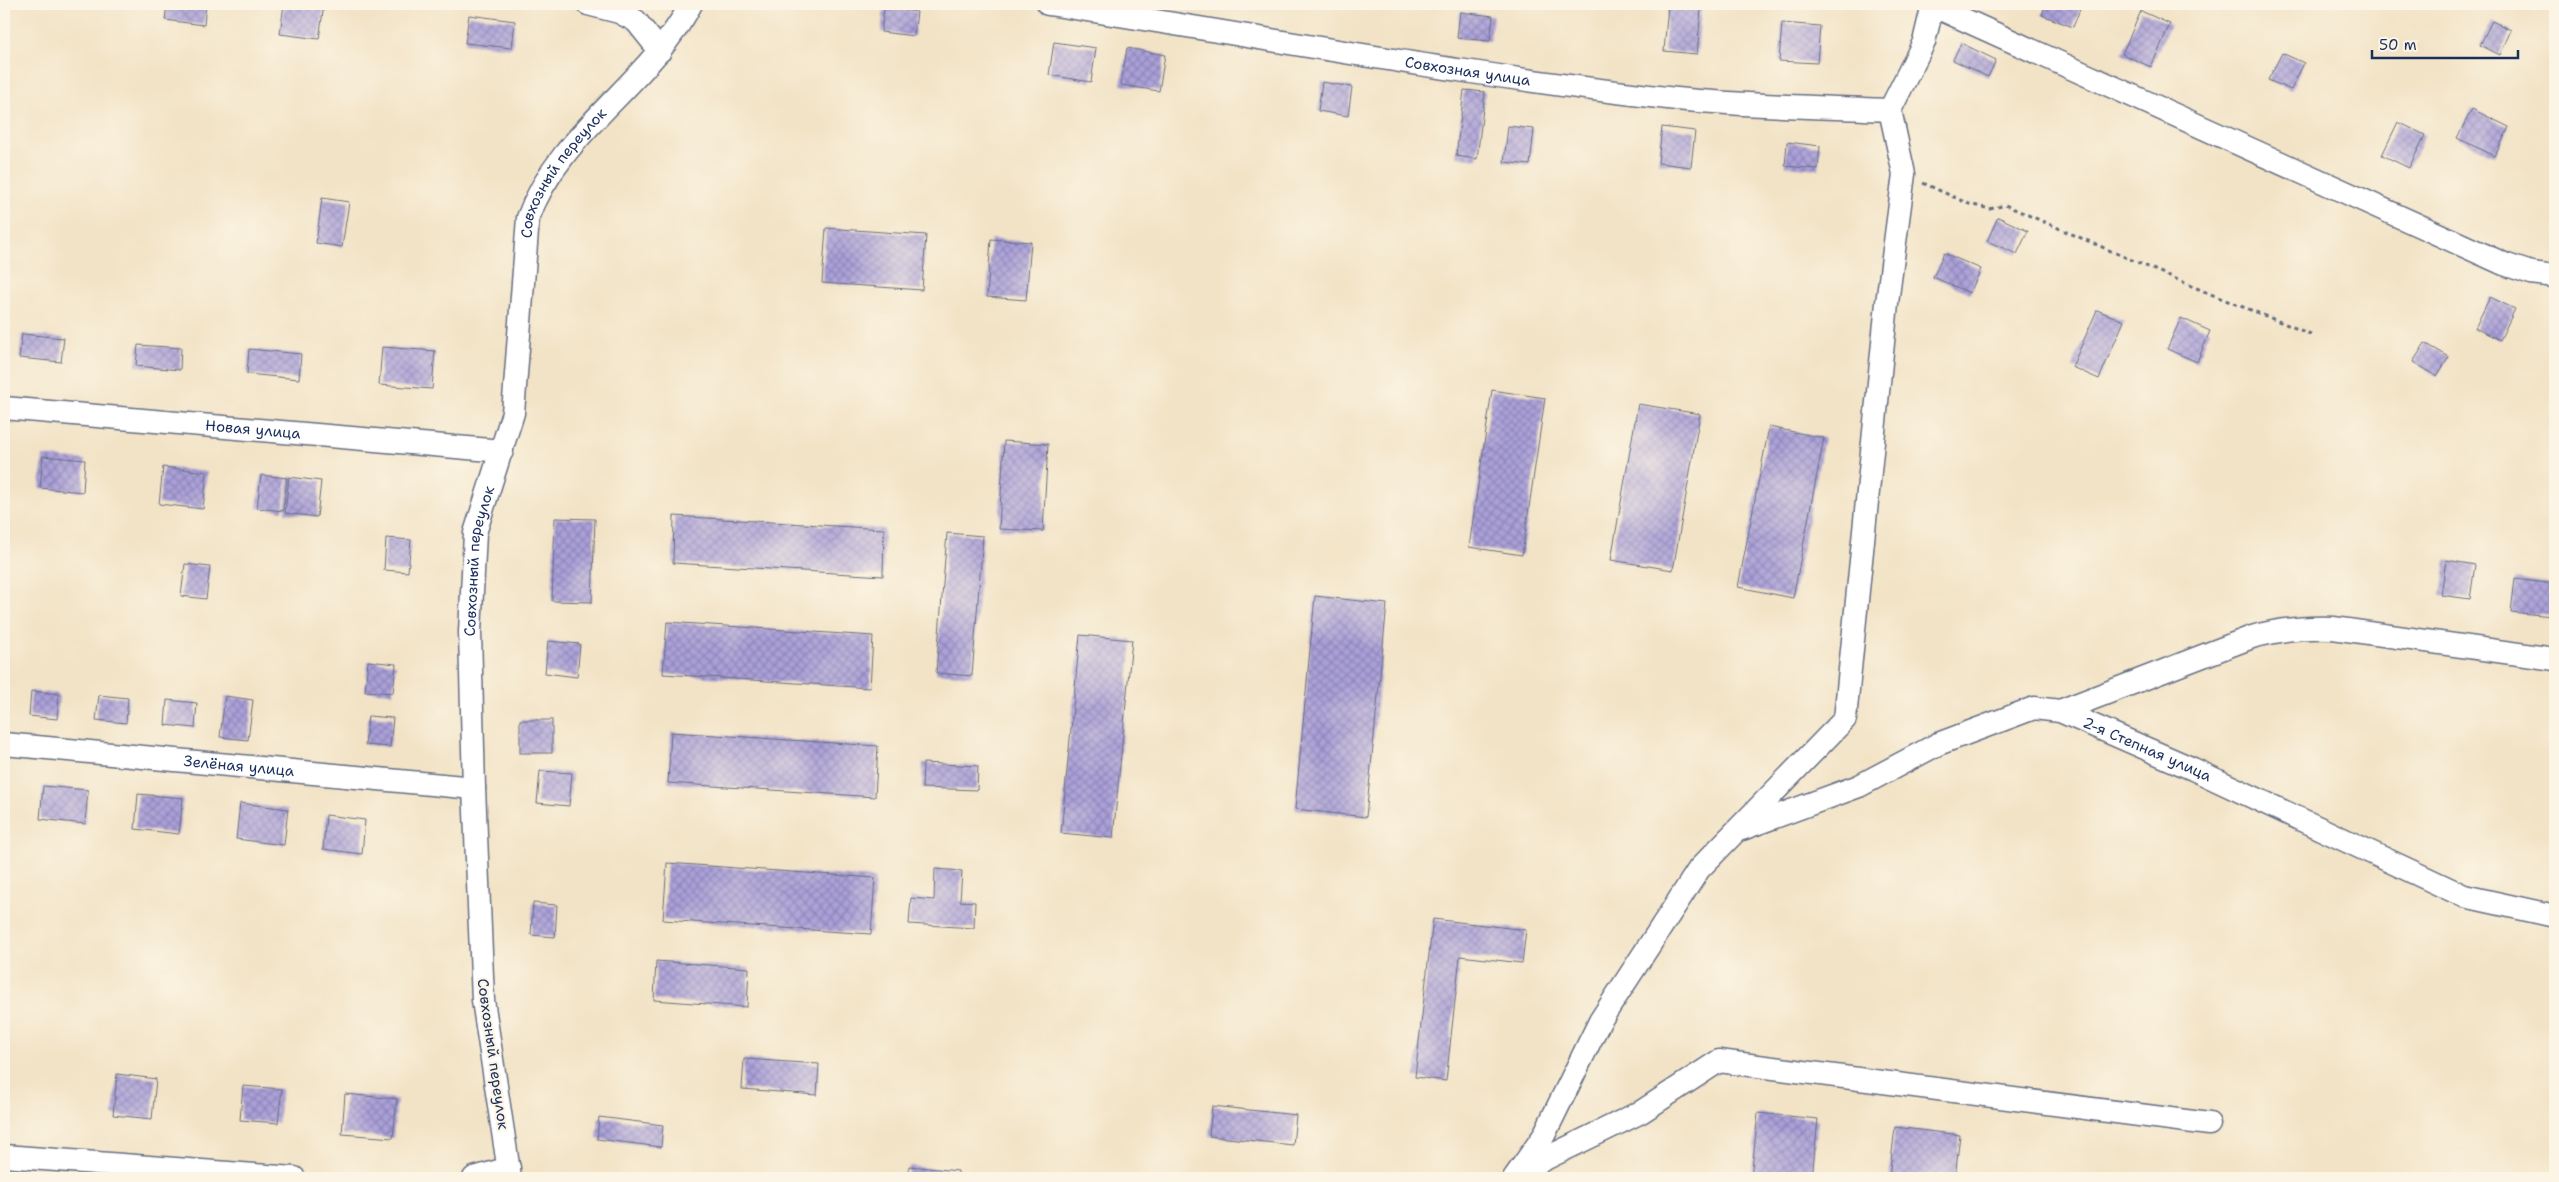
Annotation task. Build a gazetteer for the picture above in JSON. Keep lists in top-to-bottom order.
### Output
{
  "streets": {
    "street": [
      "Совхозная улица",
      "Совхозный переулок",
      "Новая улица",
      "2-я Степная улица",
      "Зелёная улица"
    ]
  },
  "crossings": [
    ["Совхозный переулок", "Новая улица"],
    ["Совхозный переулок", "Зелёная улица"]
  ],
  "scale_bar": "50 m"
}
